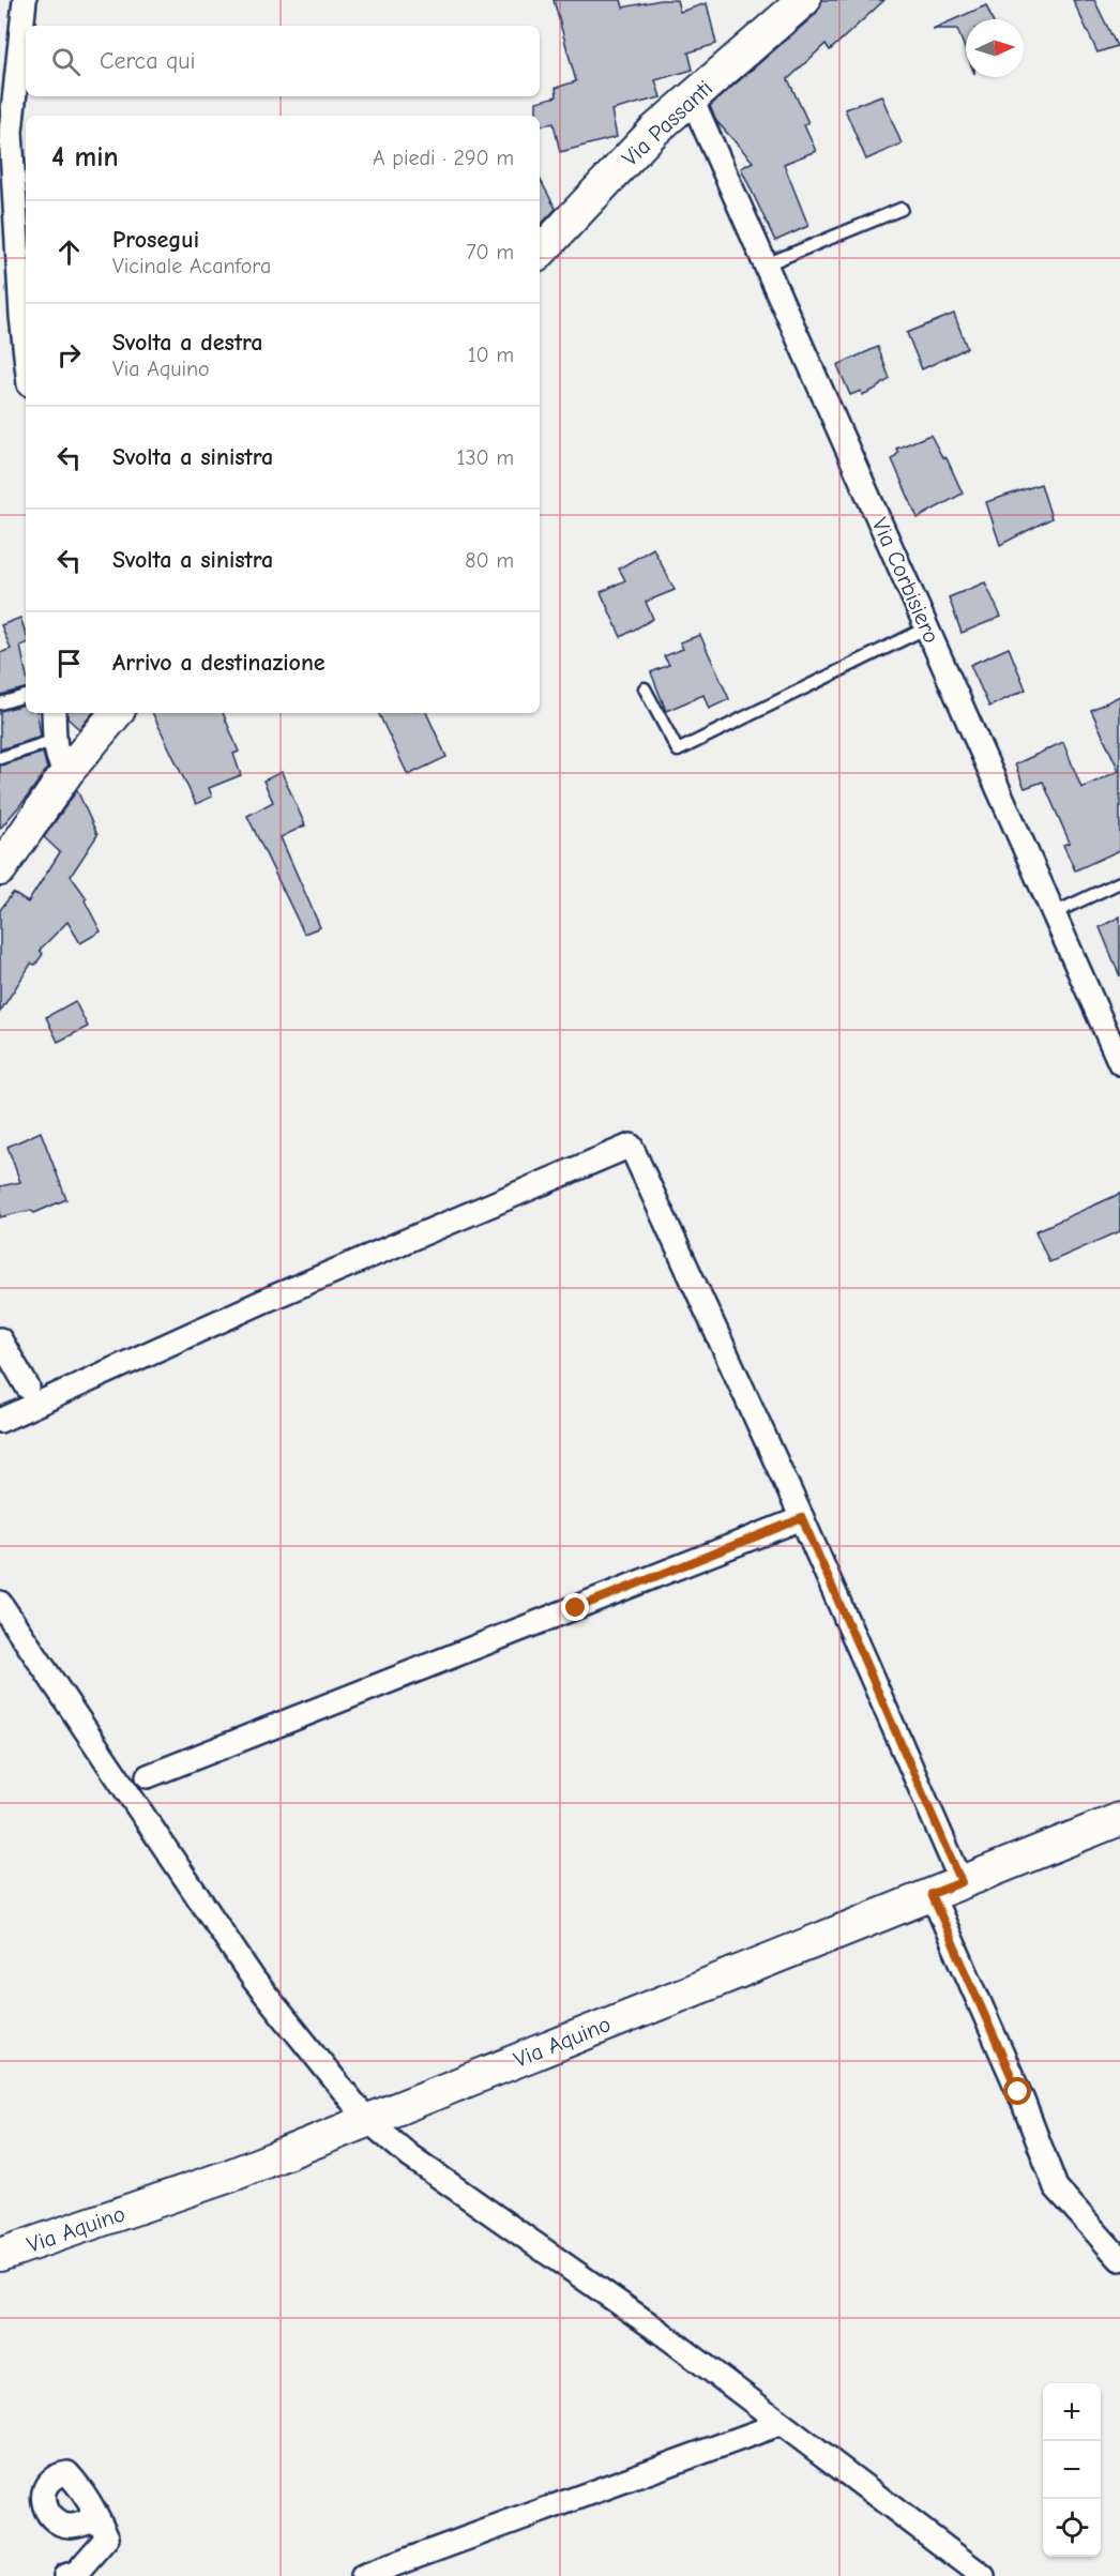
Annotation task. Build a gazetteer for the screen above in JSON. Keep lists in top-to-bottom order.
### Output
{
  "streets": {
    "street": ["Via Passanti", "Via Corbisiero", "Via Aquino"]
  },
  "crossings": [
    ["Via Passanti", "Via Corbisiero"]
  ],
  "north": "right",
  "page": {
    "search": "Cerca qui",
    "heading": ["4 min", "A piedi · 290 m"],
    "list": [
      ["Prosegui", "Vicinale Acanfora", "70 m"],
      ["Svolta a destra", "Via Aquino", "10 m"],
      ["Svolta a sinistra", "130 m"],
      ["Svolta a sinistra", "80 m"],
      "Arrivo a destinazione"
    ],
    "map_buttons": ["+", "−"]
  }
}
